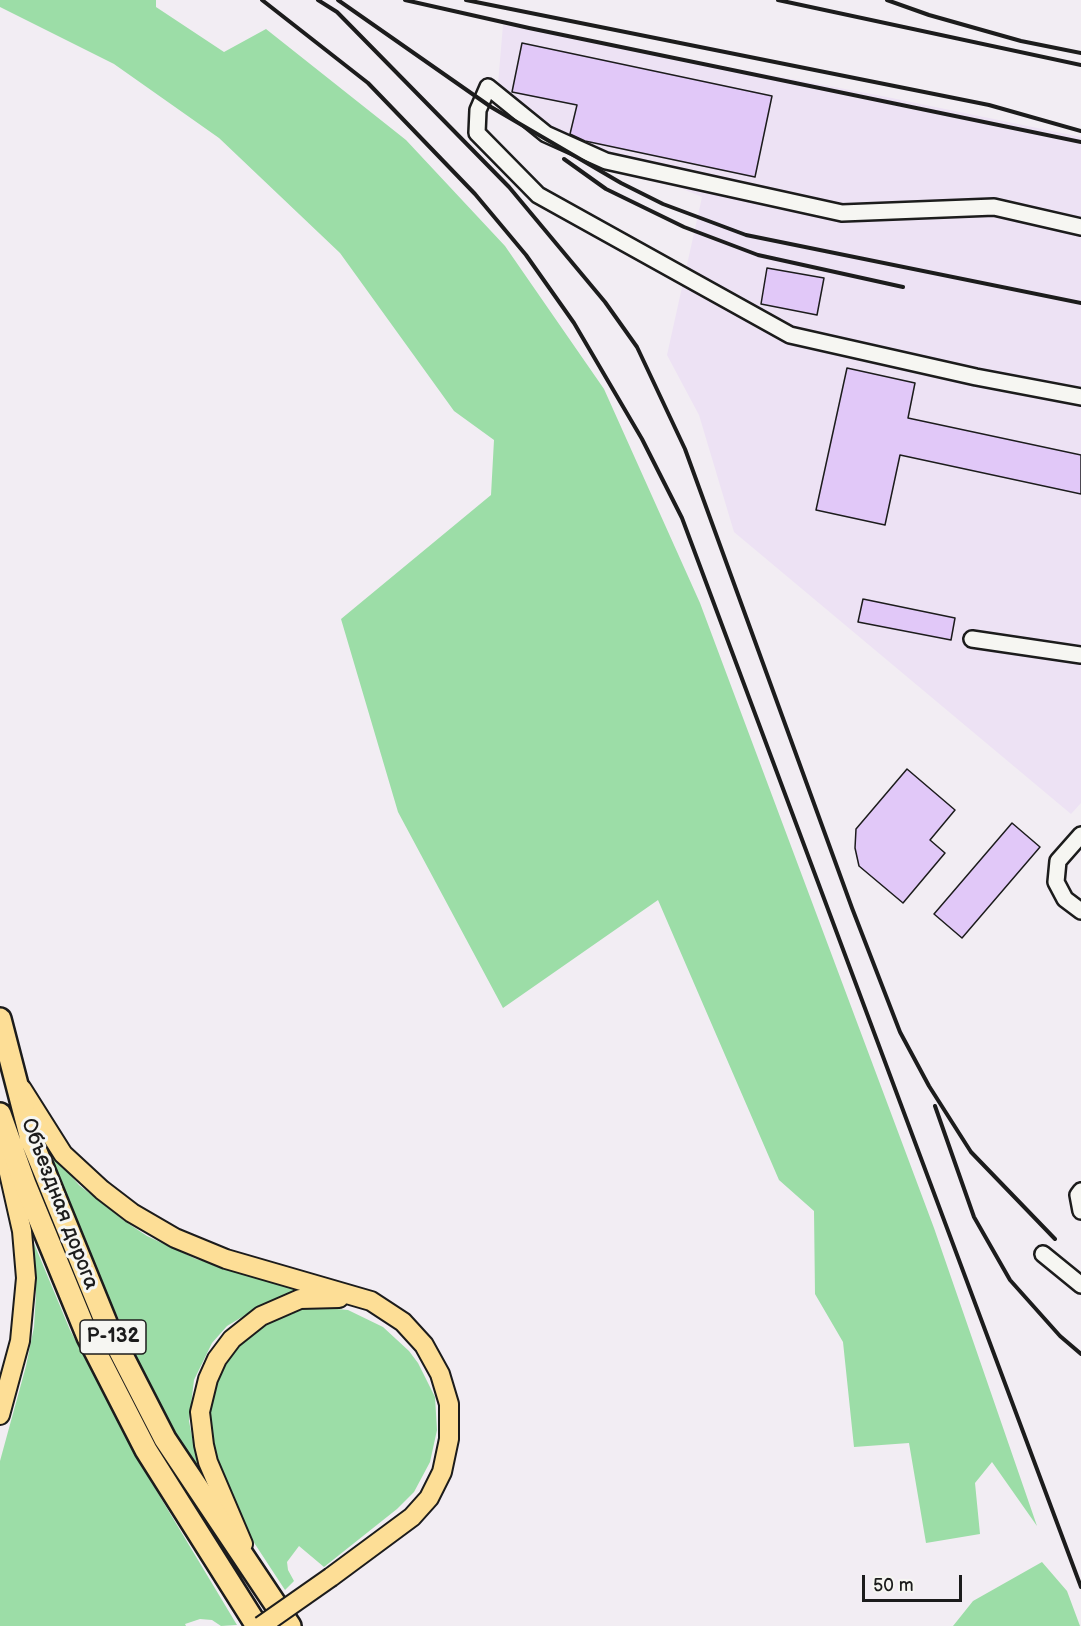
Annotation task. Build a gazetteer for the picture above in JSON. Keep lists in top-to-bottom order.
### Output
{
  "streets": {
    "highway": ["Объездная дорога", "Р-132"]
  },
  "scale_bar": "50 m"
}
